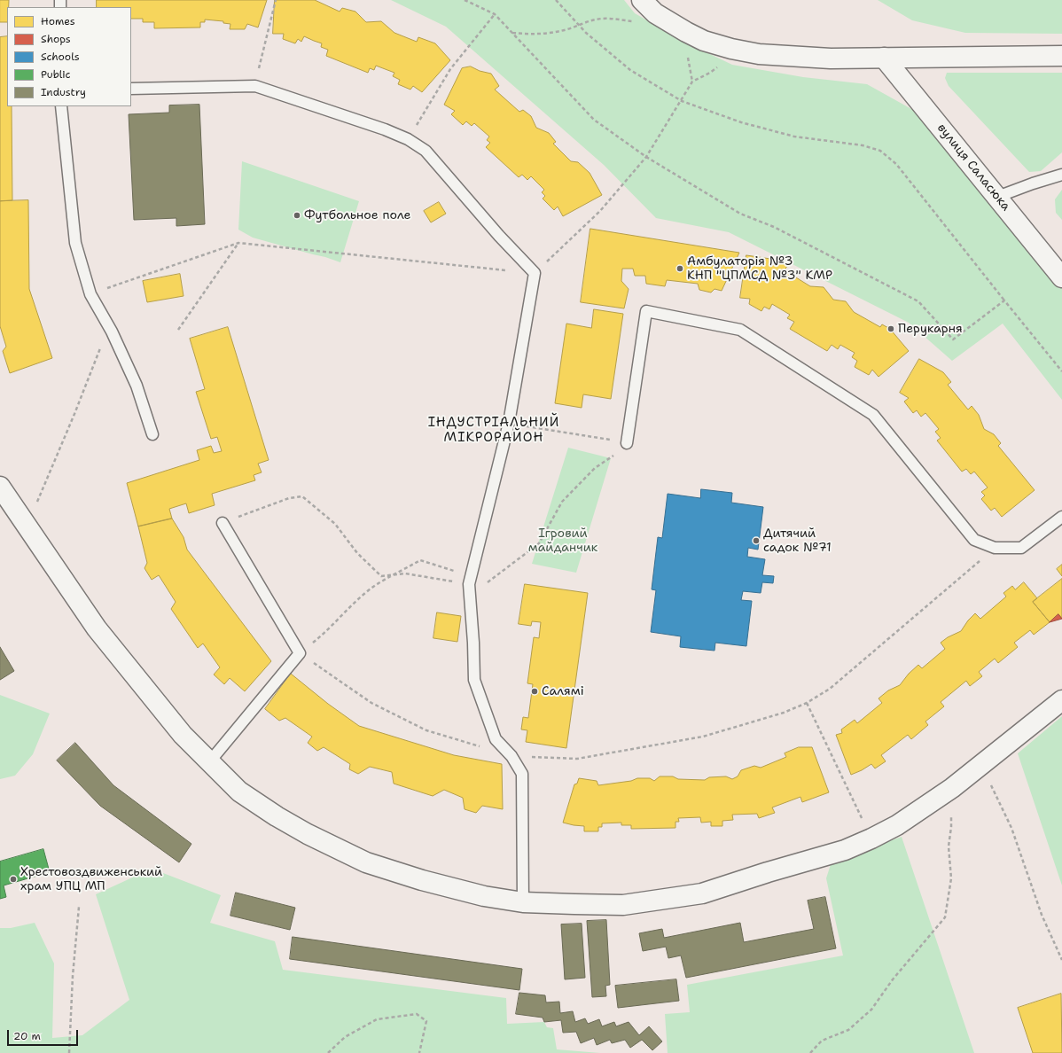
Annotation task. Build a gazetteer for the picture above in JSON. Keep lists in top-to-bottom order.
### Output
{
  "streets": {
    "street": ["вулиця Саласюка"]
  },
  "districts": ["ІНДУСТРІАЛЬНИЙ МІКРОРАЙОН"],
  "parks": ["Ігровий майданчик"],
  "places": [
    "Футбольное поле",
    "Амбулаторія №3 КНП \"ЦПМСД №3\" КМР",
    "Перукарня",
    "Дитячий садок №71",
    "Салямі",
    "Хрестовоздвиженський храм УПЦ МП"
  ],
  "legend": [
    "Homes",
    "Shops",
    "Schools",
    "Public",
    "Industry"
  ],
  "scale_bar": "20 m"
}
